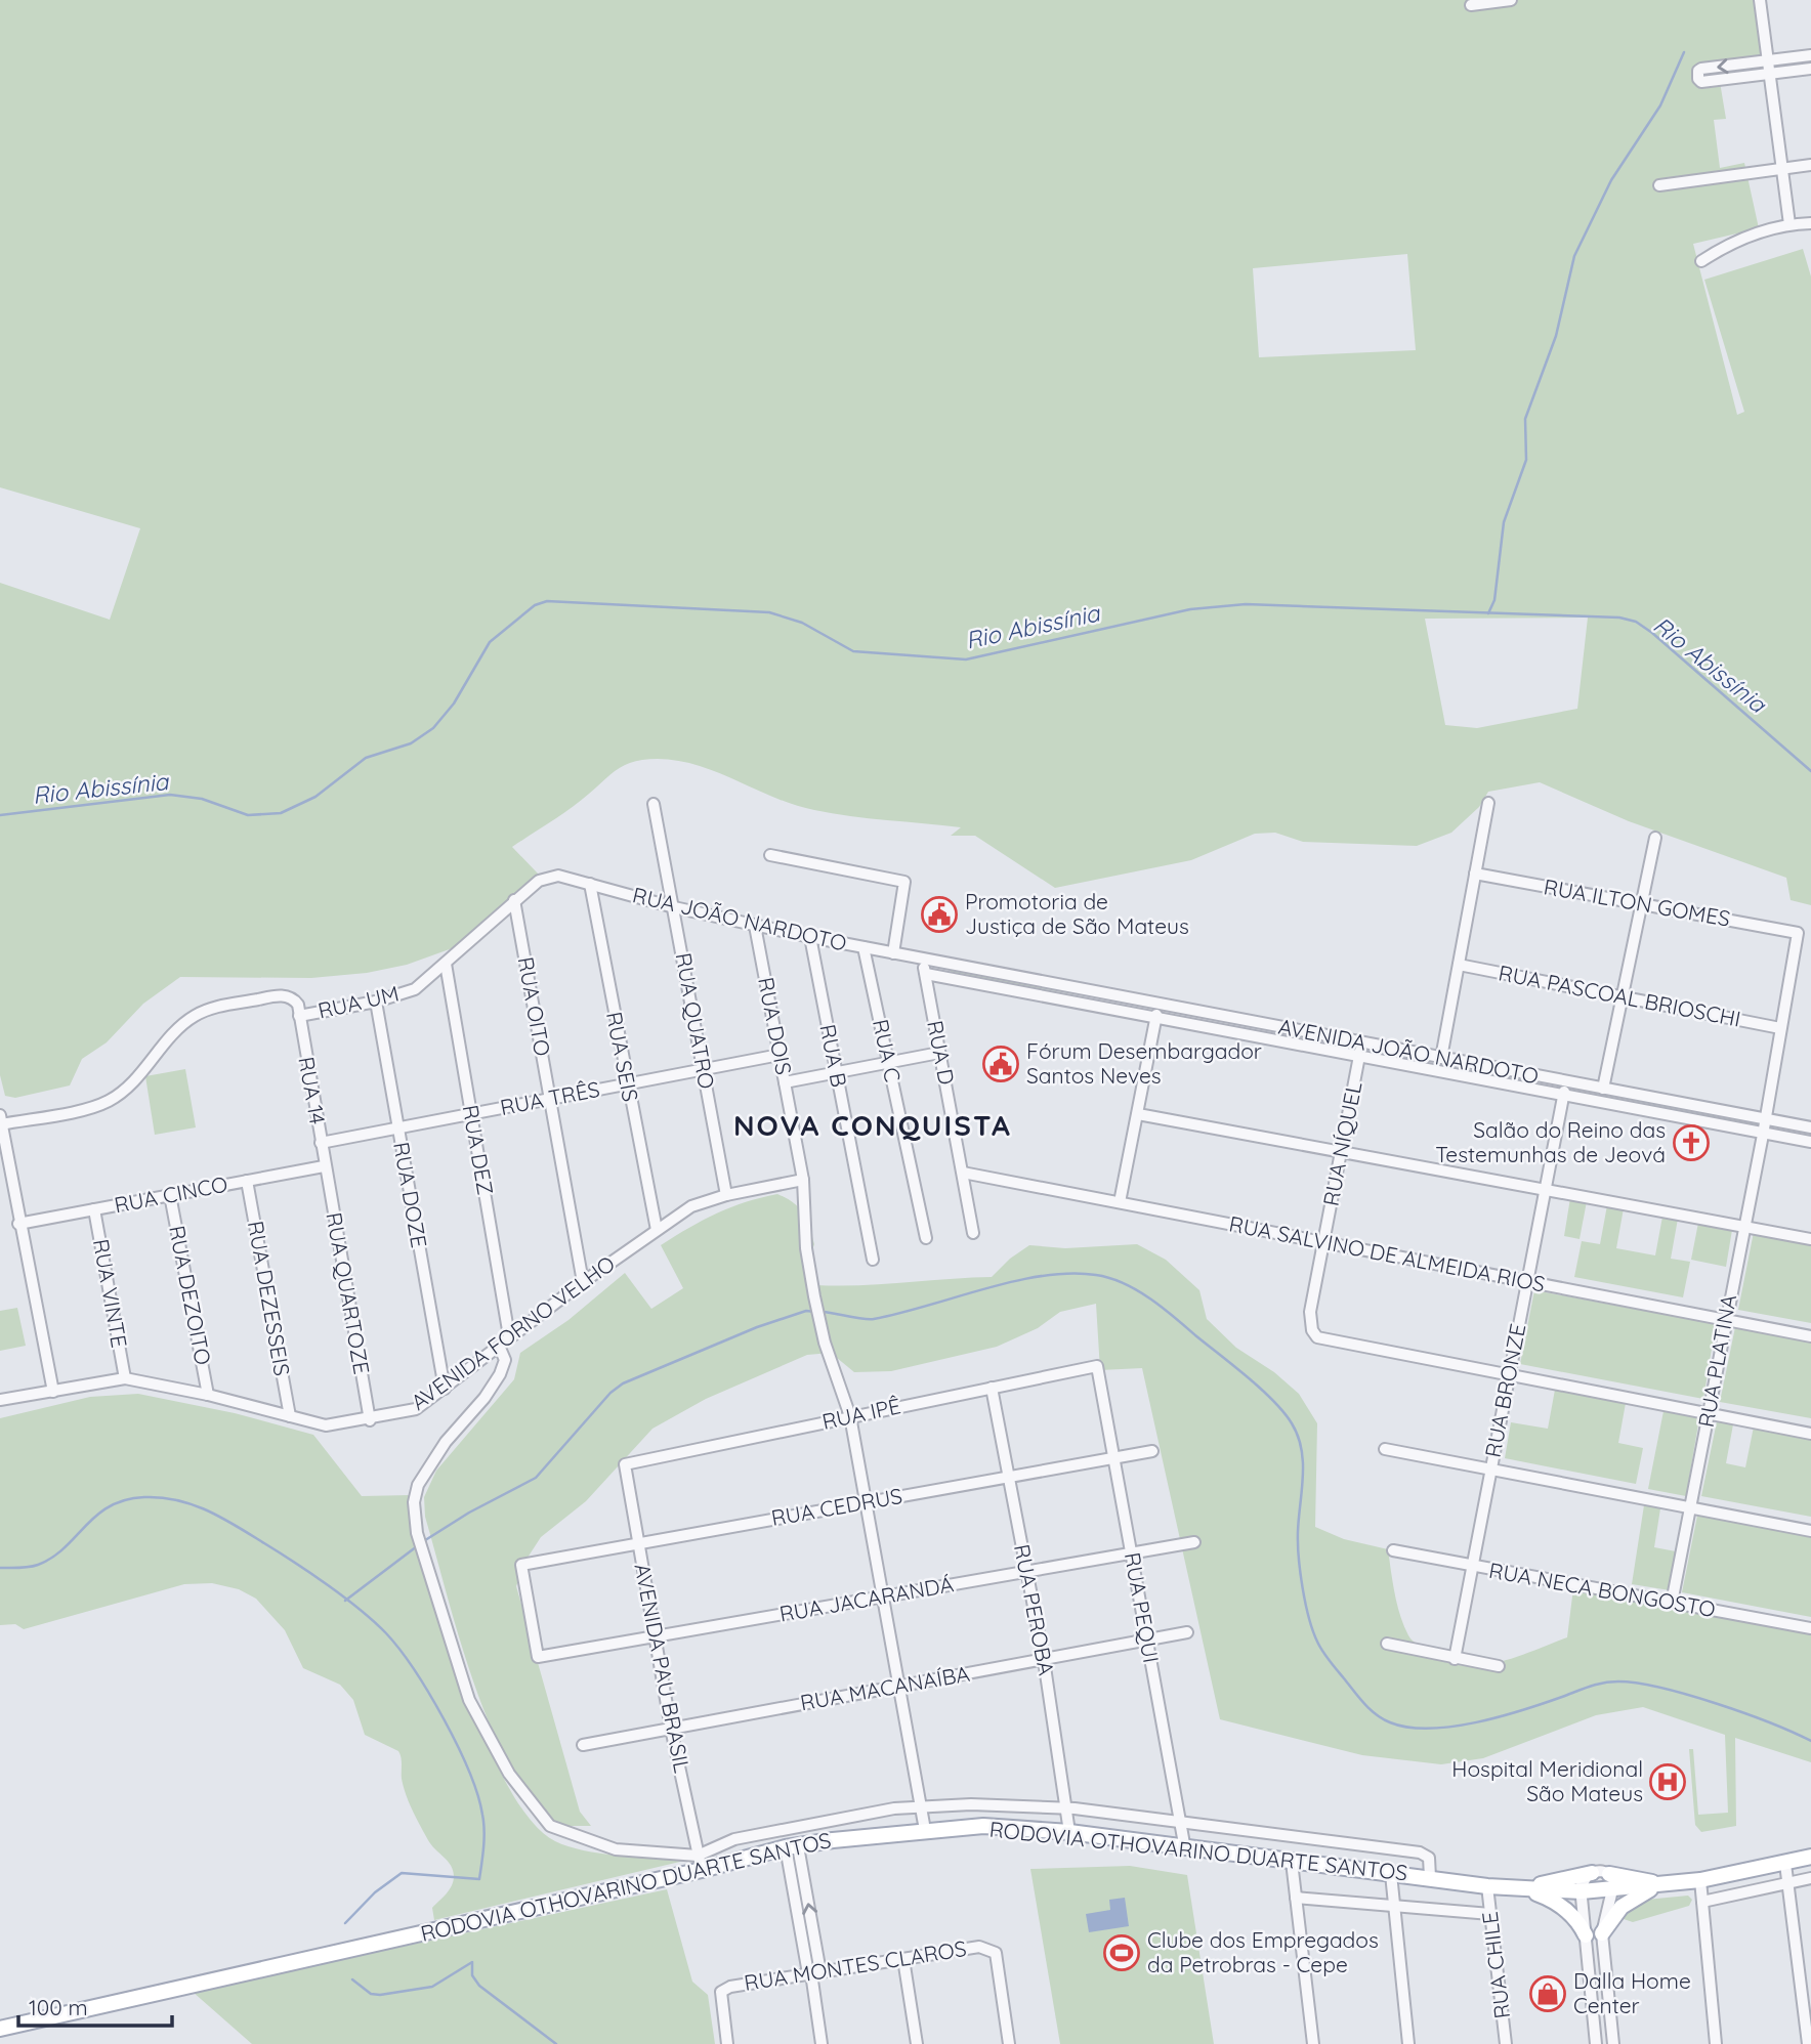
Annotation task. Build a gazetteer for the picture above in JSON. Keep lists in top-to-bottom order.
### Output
{
  "streets": {
    "main road": ["RODOVIA OTHOVARINO DUARTE SANTOS"],
    "street": [
      "RUA ILTON GOMES",
      "RUA JOÃO NARDOTO",
      "RUA PASCOAL BRIOSCHI",
      "RUA UM",
      "RUA OITO",
      "RUA QUATRO",
      "RUA DOIS",
      "RUA C",
      "AVENIDA JOÃO NARDOTO",
      "RUA D",
      "RUA B",
      "RUA SEIS",
      "RUA 14",
      "RUA TRÊS",
      "RUA NÍQUEL",
      "RUA DEZ",
      "RUA CINCO",
      "RUA DOZE",
      "RUA SALVINO DE ALMEIDA RIOS",
      "RUA VINTE",
      "RUA QUARTOZE",
      "RUA DEZOITO",
      "RUA DEZESSEIS",
      "AVENIDA FORNO VELHO",
      "RUA PLATINA",
      "RUA BRONZE",
      "RUA IPÊ",
      "RUA CEDRUS",
      "RUA NECA BONGOSTO",
      "RUA JACARANDÁ",
      "RUA PEQUI",
      "RUA PEROBA",
      "AVENIDA PAU BRASIL",
      "RUA MACANAÍBA",
      "RUA CHILE",
      "RUA MONTES CLAROS"
    ]
  },
  "crossings": [
    ["RUA ILTON GOMES", "RUA PLATINA"],
    ["RUA JOÃO NARDOTO", "RUA UM"],
    ["RUA JOÃO NARDOTO", "RUA QUATRO"],
    ["RUA JOÃO NARDOTO", "RUA DOIS"],
    ["RUA JOÃO NARDOTO", "RUA C"],
    ["RUA JOÃO NARDOTO", "AVENIDA JOÃO NARDOTO"],
    ["RUA JOÃO NARDOTO", "RUA D"],
    ["RUA JOÃO NARDOTO", "RUA B"],
    ["RUA JOÃO NARDOTO", "RUA SEIS"],
    ["RUA PASCOAL BRIOSCHI", "RUA PLATINA"],
    ["RUA UM", "RUA OITO"],
    ["RUA UM", "RUA 14"],
    ["RUA UM", "RUA DEZ"],
    ["RUA UM", "RUA DOZE"],
    ["RUA OITO", "RUA TRÊS"],
    ["RUA OITO", "AVENIDA FORNO VELHO"],
    ["RUA QUATRO", "RUA TRÊS"],
    ["RUA QUATRO", "AVENIDA FORNO VELHO"],
    ["RUA DOIS", "RUA TRÊS"],
    ["RUA DOIS", "AVENIDA FORNO VELHO"],
    ["RUA DOIS", "RUA IPÊ"],
    ["AVENIDA JOÃO NARDOTO", "RUA D"],
    ["AVENIDA JOÃO NARDOTO", "RUA NÍQUEL"],
    ["AVENIDA JOÃO NARDOTO", "RUA PLATINA"],
    ["AVENIDA JOÃO NARDOTO", "RUA BRONZE"],
    ["RUA D", "RUA SALVINO DE ALMEIDA RIOS"],
    ["RUA SEIS", "RUA TRÊS"],
    ["RUA SEIS", "AVENIDA FORNO VELHO"],
    ["RUA 14", "RUA TRÊS"],
    ["RUA 14", "RUA CINCO"],
    ["RUA 14", "RUA QUARTOZE"],
    ["RUA TRÊS", "RUA DEZ"],
    ["RUA TRÊS", "RUA DOZE"],
    ["RUA NÍQUEL", "RUA SALVINO DE ALMEIDA RIOS"],
    ["RUA NÍQUEL", "RUA BRONZE"],
    ["RUA DEZ", "AVENIDA FORNO VELHO"],
    ["RUA CINCO", "RUA VINTE"],
    ["RUA CINCO", "RUA QUARTOZE"],
    ["RUA CINCO", "RUA DEZOITO"],
    ["RUA CINCO", "RUA DEZESSEIS"],
    ["RUA DOZE", "AVENIDA FORNO VELHO"],
    ["RUA SALVINO DE ALMEIDA RIOS", "RUA PLATINA"],
    ["RUA SALVINO DE ALMEIDA RIOS", "RUA BRONZE"],
    ["RUA VINTE", "AVENIDA FORNO VELHO"],
    ["RUA QUARTOZE", "AVENIDA FORNO VELHO"],
    ["RUA DEZOITO", "AVENIDA FORNO VELHO"],
    ["RUA DEZESSEIS", "AVENIDA FORNO VELHO"],
    ["RUA PLATINA", "RUA NECA BONGOSTO"],
    ["RUA BRONZE", "RUA NECA BONGOSTO"],
    ["RUA IPÊ", "RUA PEQUI"],
    ["RUA IPÊ", "RUA PEROBA"],
    ["RUA IPÊ", "AVENIDA PAU BRASIL"],
    ["RUA CEDRUS", "RUA JACARANDÁ"],
    ["RUA CEDRUS", "RUA PEQUI"],
    ["RUA CEDRUS", "RUA PEROBA"],
    ["RUA CEDRUS", "AVENIDA PAU BRASIL"],
    ["RUA JACARANDÁ", "RUA PEQUI"],
    ["RUA JACARANDÁ", "RUA PEROBA"],
    ["RUA JACARANDÁ", "AVENIDA PAU BRASIL"],
    ["RUA PEQUI", "RUA MACANAÍBA"],
    ["RUA PEQUI", "RODOVIA OTHOVARINO DUARTE SANTOS"],
    ["RUA PEROBA", "RUA MACANAÍBA"],
    ["RUA PEROBA", "RODOVIA OTHOVARINO DUARTE SANTOS"],
    ["AVENIDA PAU BRASIL", "RUA MACANAÍBA"],
    ["AVENIDA PAU BRASIL", "RODOVIA OTHOVARINO DUARTE SANTOS"],
    ["RODOVIA OTHOVARINO DUARTE SANTOS", "RUA CHILE"]
  ],
  "districts": ["NOVA CONQUISTA"],
  "water": ["Rio Abissínia"],
  "places": {
    "public building": ["Promotoria de Justiça de São Mateus", "Fórum Desembargador Santos Neves"],
    "church": ["Salão do Reino das Testemunhas de Jeová"],
    "hospital": ["Hospital Meridional São Mateus"],
    "sports": ["Clube dos Empregados da Petrobras - Cepe"],
    "shop": ["Dalla Home Center"]
  },
  "scale_bar": "100 m"
}
